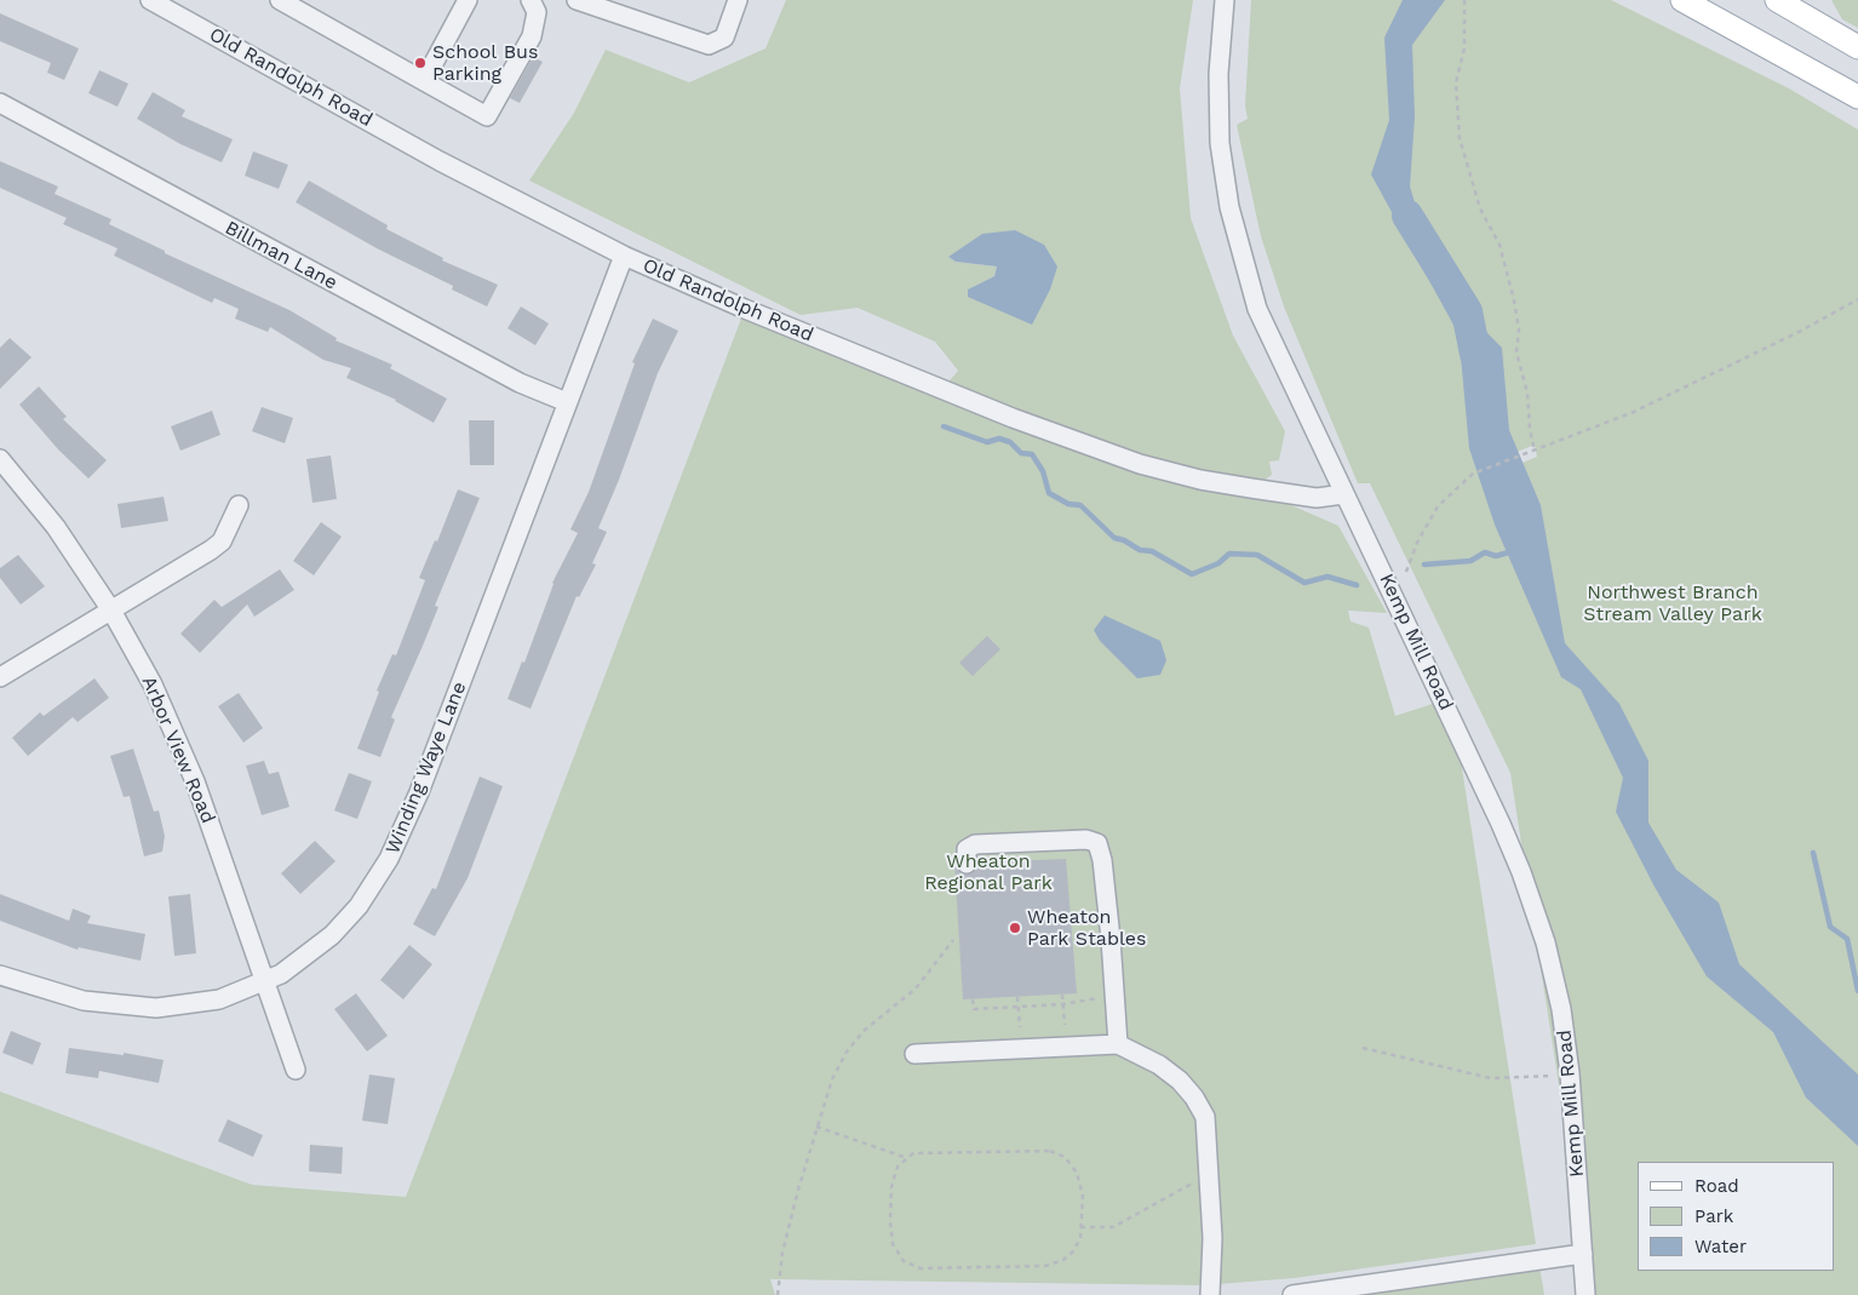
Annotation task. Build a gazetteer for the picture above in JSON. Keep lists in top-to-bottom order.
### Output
{
  "streets": {
    "street": [
      "Old Randolph Road",
      "Billman Lane",
      "Kemp Mill Road",
      "Arbor View Road",
      "Winding Waye Lane"
    ]
  },
  "crossings": [
    ["Old Randolph Road", "Kemp Mill Road"],
    ["Old Randolph Road", "Winding Waye Lane"],
    ["Billman Lane", "Winding Waye Lane"],
    ["Arbor View Road", "Winding Waye Lane"]
  ],
  "parks": ["Northwest Branch Stream Valley Park", "Wheaton Regional Park"],
  "places": ["School Bus Parking", "Wheaton Park Stables"],
  "legend": ["Road", "Park", "Water"]
}
